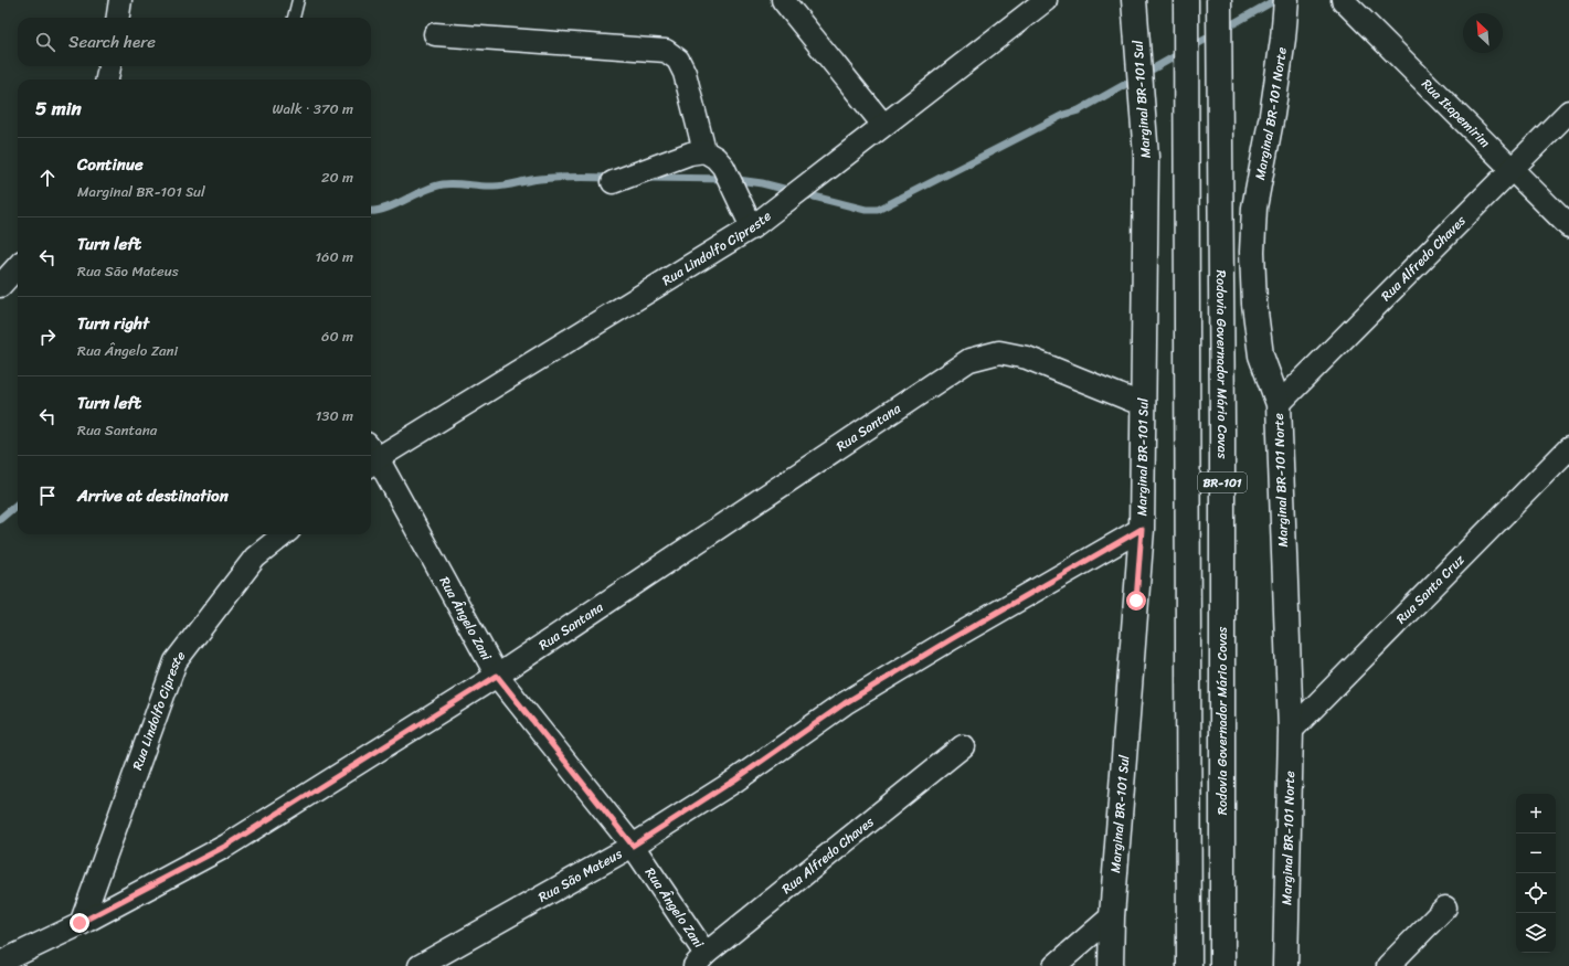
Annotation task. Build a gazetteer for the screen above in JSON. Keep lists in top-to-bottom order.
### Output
{
  "streets": {
    "main road": [
      "Marginal BR-101 Sul",
      "Marginal BR-101 Norte",
      "Rodovia Governador Mário Covas",
      "BR-101"
    ],
    "street": [
      "Rua Itapemirim",
      "Rua Lindolfo Cipreste",
      "Rua Alfredo Chaves",
      "Rua Santana",
      "Rua Santa Cruz",
      "Rua Ângelo Zani",
      "Rua São Mateus"
    ]
  },
  "crossings": [
    ["Marginal BR-101 Sul", "Rua Santana"],
    ["Marginal BR-101 Sul", "Rua São Mateus"],
    ["Marginal BR-101 Norte", "Rua Alfredo Chaves"],
    ["Marginal BR-101 Norte", "Rua Santa Cruz"],
    ["Rua Itapemirim", "Rua Alfredo Chaves"],
    ["Rua Lindolfo Cipreste", "Rua Santana"],
    ["Rua Alfredo Chaves", "Rua Ângelo Zani"],
    ["Rua Santana", "Rua Ângelo Zani"],
    ["Rua Ângelo Zani", "Rua São Mateus"]
  ],
  "north": "top left",
  "page": {
    "search": "Search here",
    "heading": ["5 min", "Walk · 370 m"],
    "list": [
      ["Continue", "Marginal BR-101 Sul", "20 m"],
      ["Turn left", "Rua São Mateus", "160 m"],
      ["Turn right", "Rua Ângelo Zani", "60 m"],
      ["Turn left", "Rua Santana", "130 m"],
      "Arrive at destination"
    ],
    "map_buttons": ["+", "−"]
  }
}
